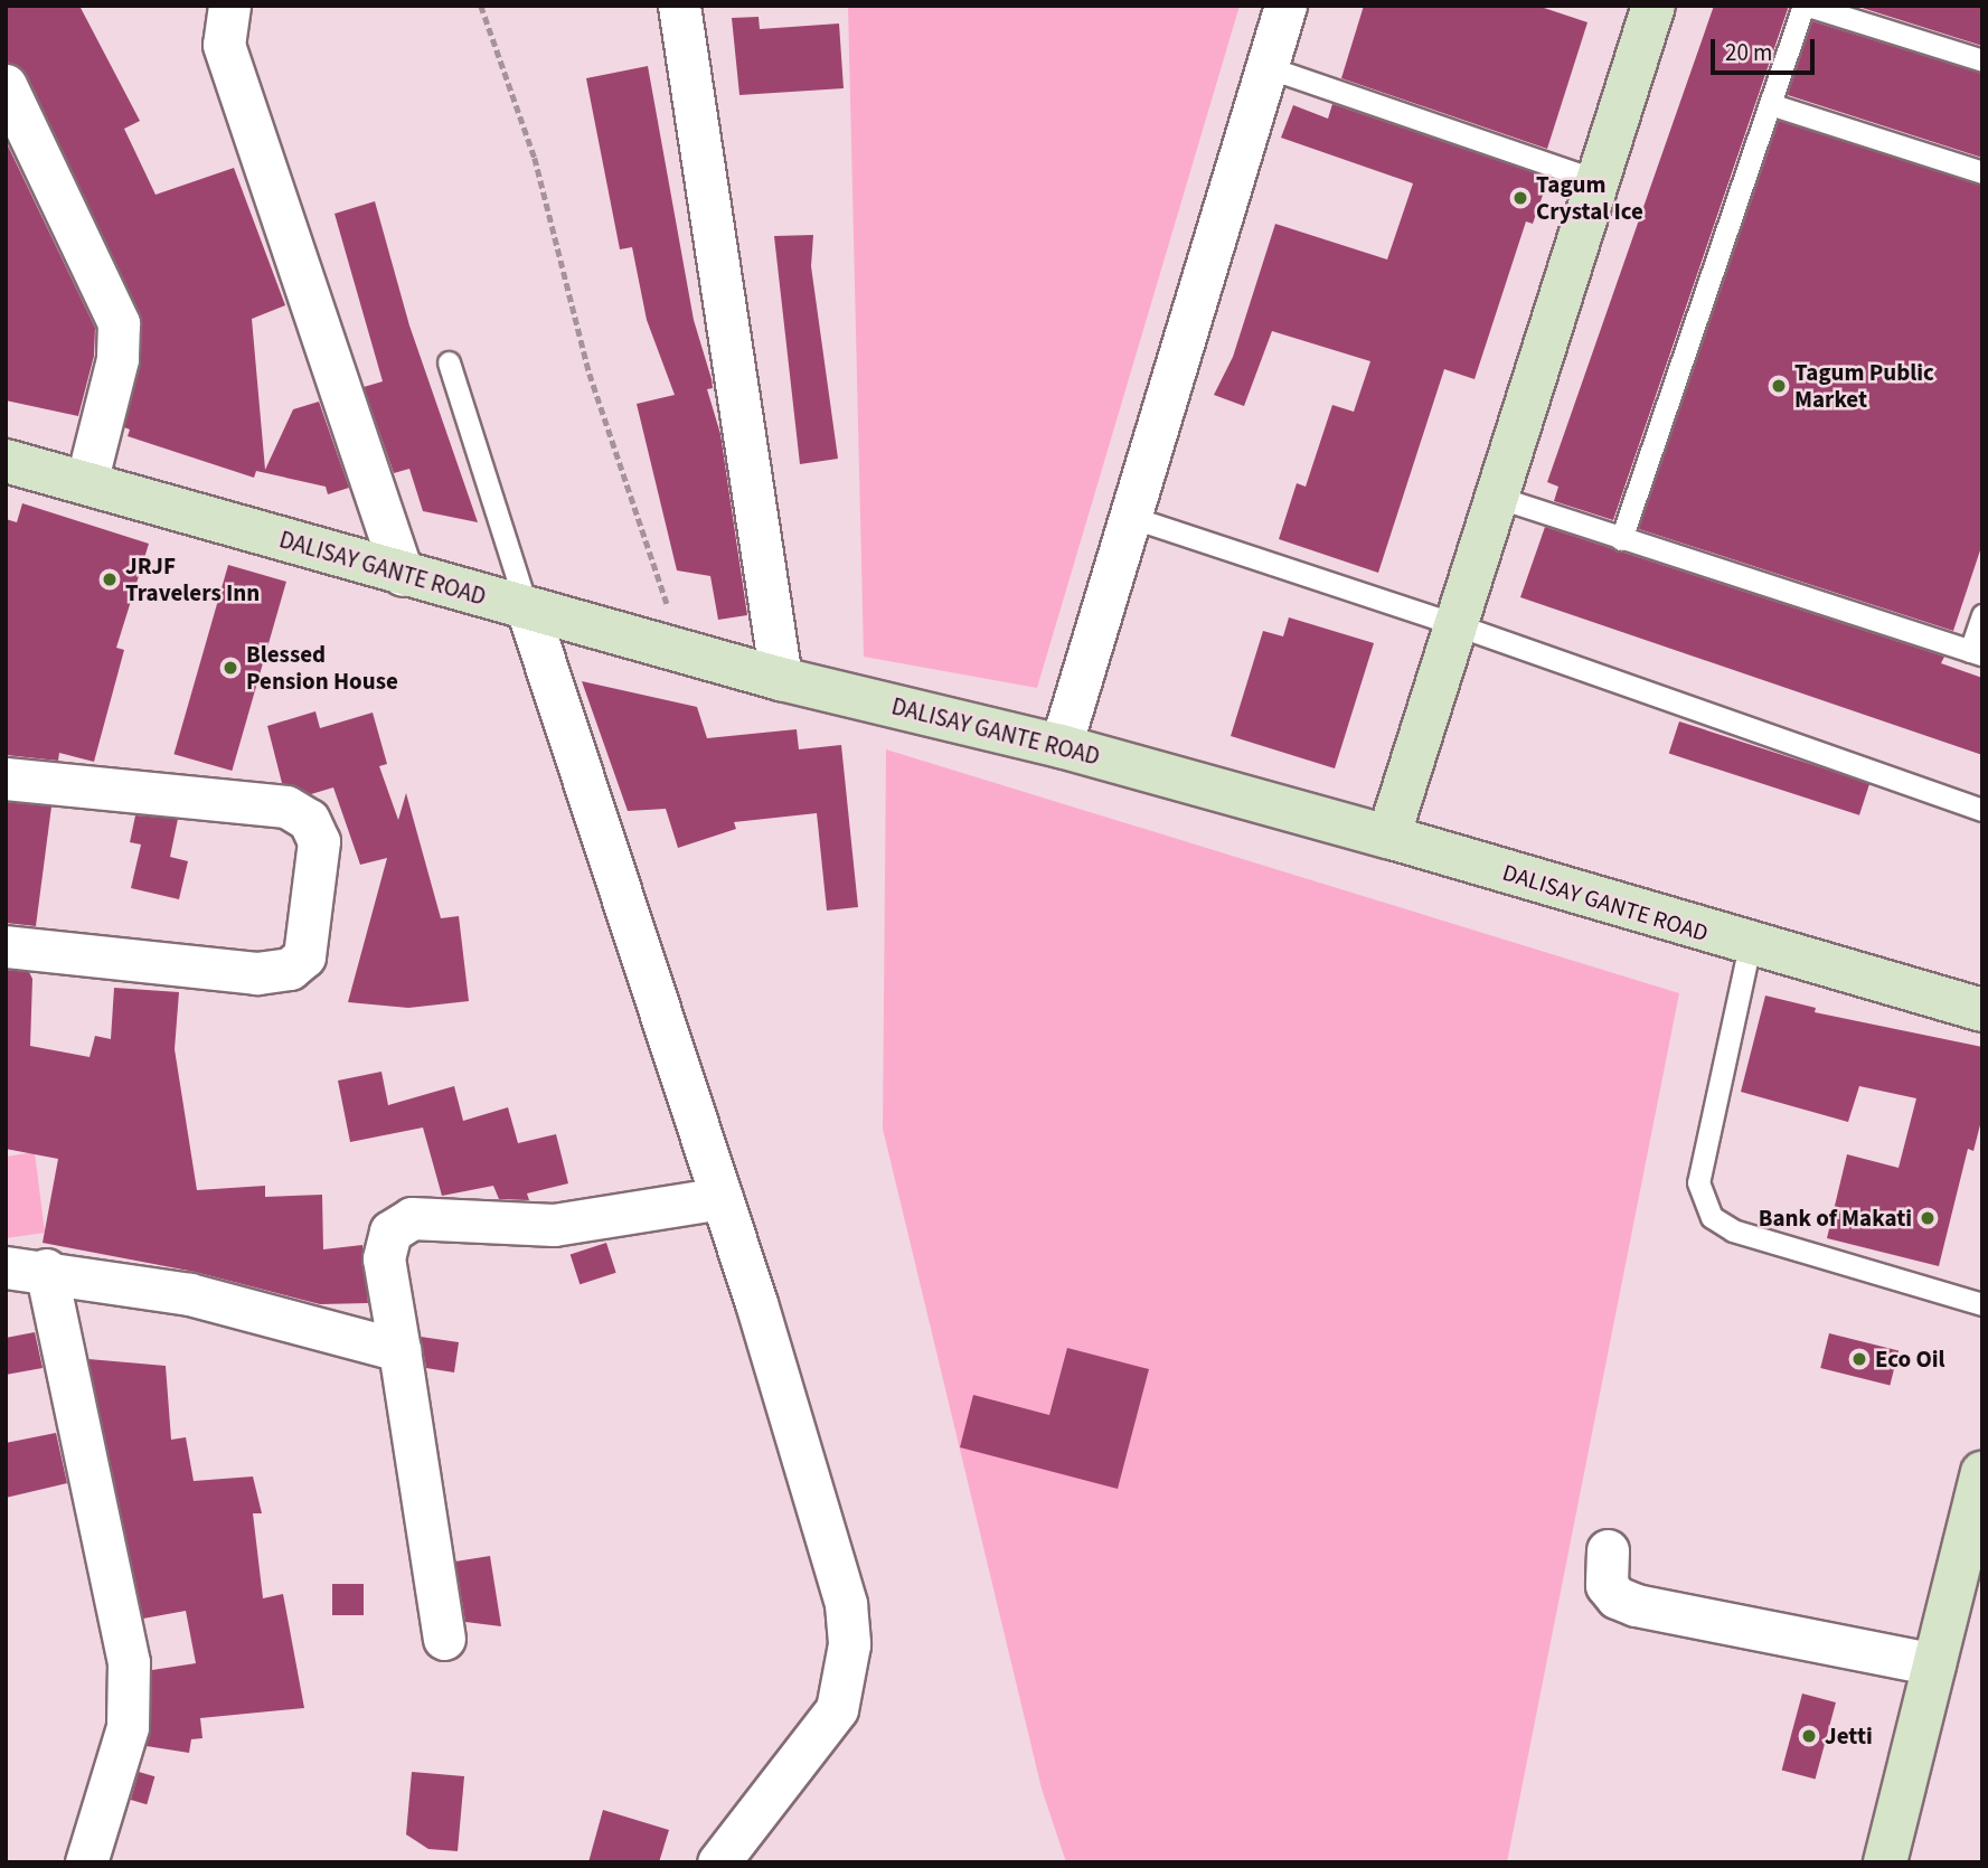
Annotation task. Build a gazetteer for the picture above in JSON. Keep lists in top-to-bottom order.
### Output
{
  "streets": {
    "main road": ["DALISAY GANTE ROAD"]
  },
  "places": [
    "Tagum Crystal Ice",
    "Tagum Public Market",
    "JRJF Travelers Inn",
    "Blessed Pension House",
    "Bank of Makati",
    "Eco Oil",
    "Jetti"
  ],
  "scale_bar": "20 m"
}
